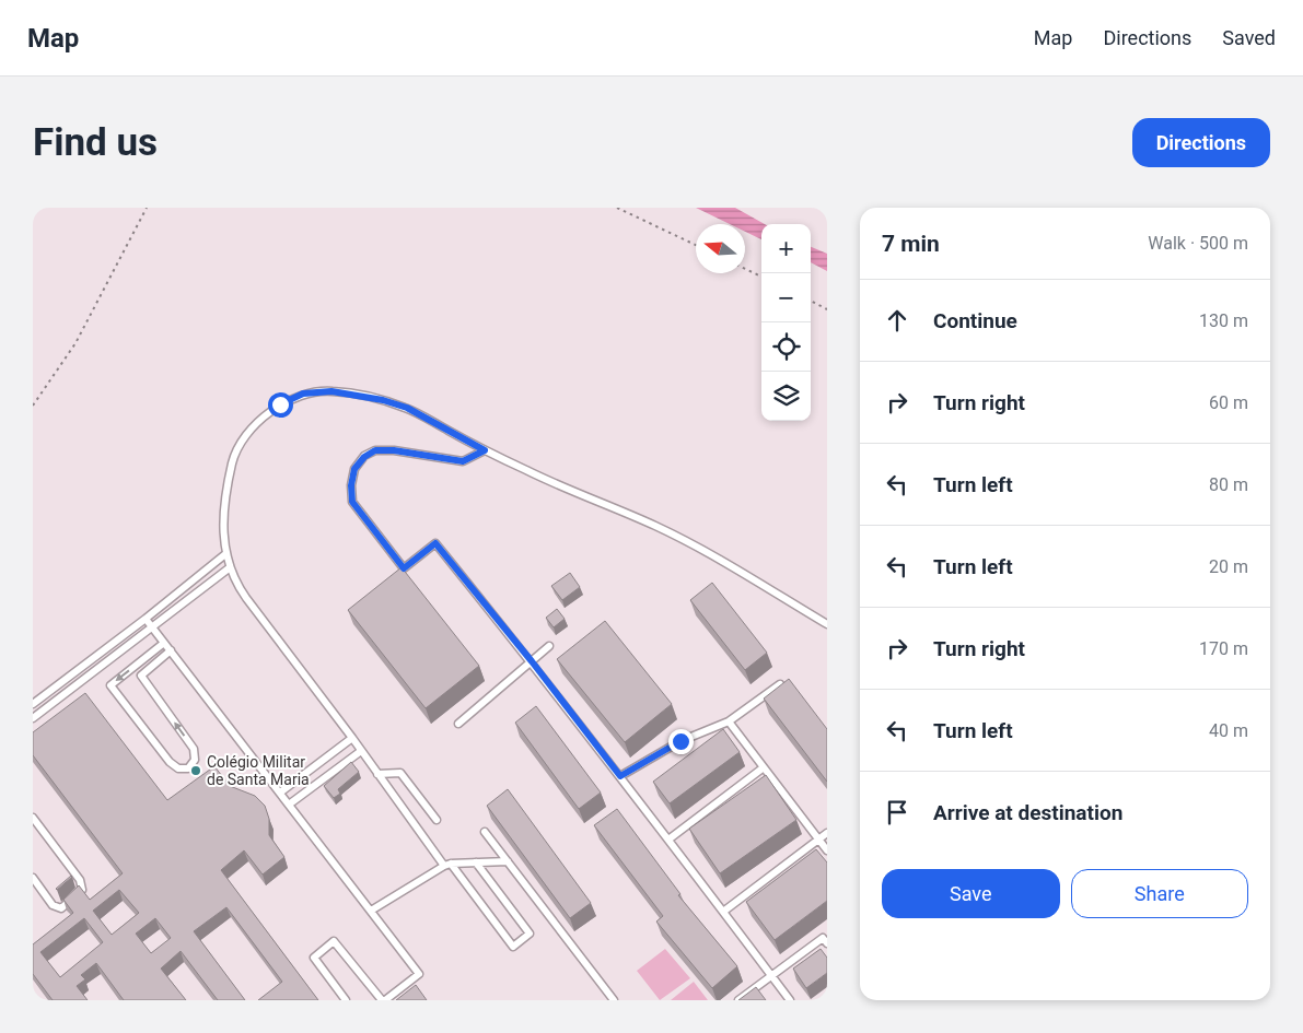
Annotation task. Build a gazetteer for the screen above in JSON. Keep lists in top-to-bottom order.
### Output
{
  "places": ["Colégio Militar de Santa Maria"],
  "north": "left",
  "page": {
    "header": "Map",
    "nav": ["Map", "Directions", "Saved"],
    "buttons": [
      "Directions",
      ["Save", "Share"]
    ],
    "title": "Find us",
    "heading": ["7 min", "Walk · 500 m"],
    "map_buttons": ["+", "−"],
    "list": [
      ["Continue", "130 m"],
      ["Turn right", "60 m"],
      ["Turn left", "80 m"],
      ["Turn left", "20 m"],
      ["Turn right", "170 m"],
      ["Turn left", "40 m"],
      "Arrive at destination"
    ]
  }
}
